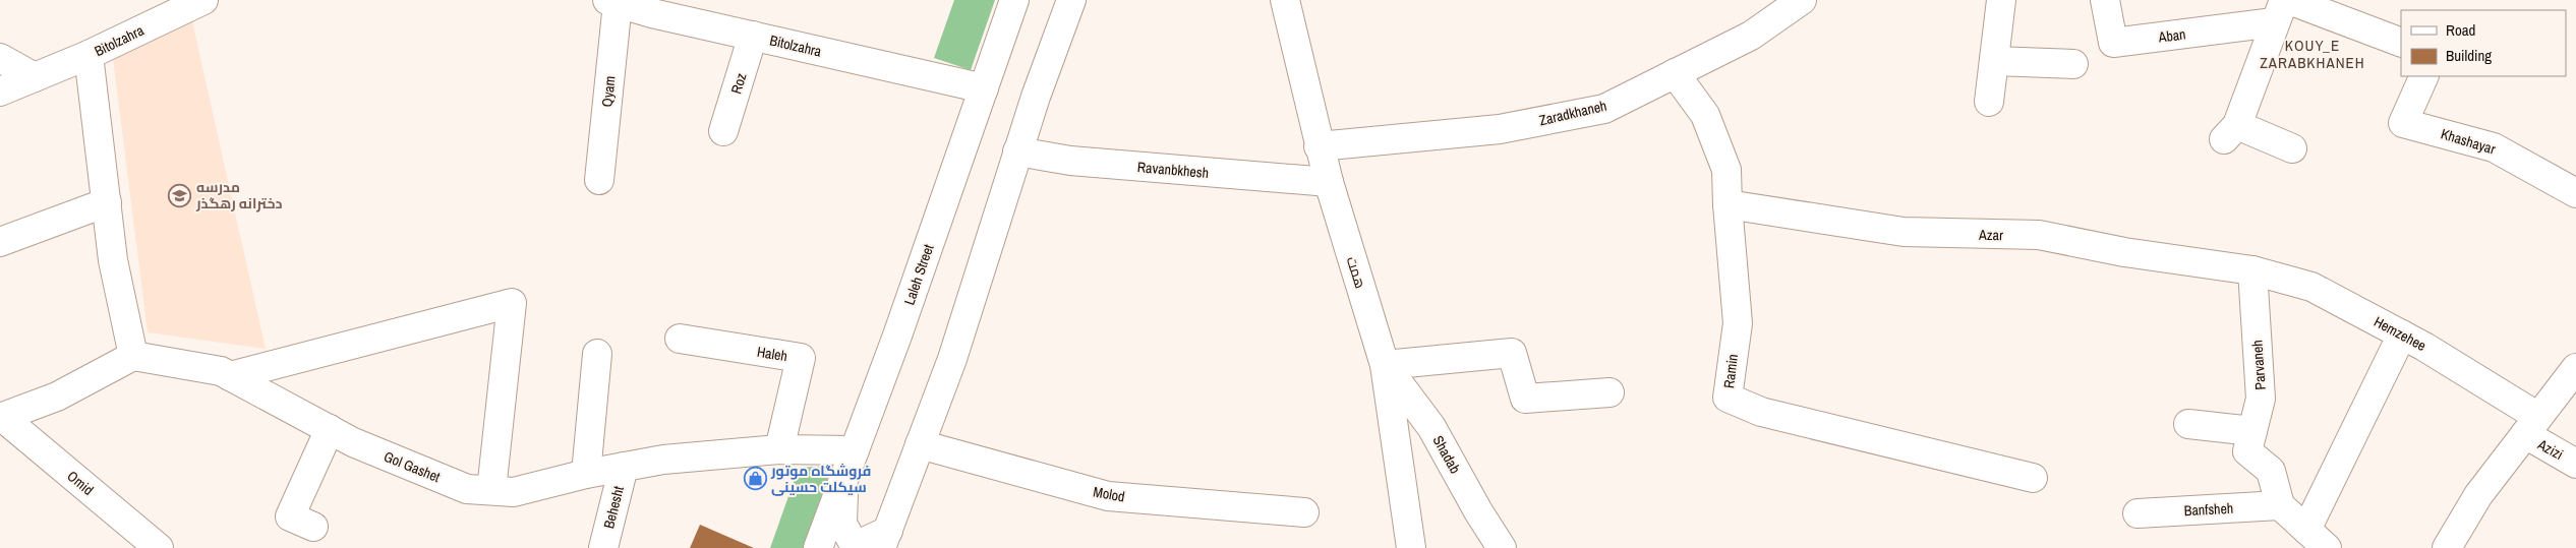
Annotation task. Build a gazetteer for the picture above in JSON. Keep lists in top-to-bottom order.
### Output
{
  "streets": {
    "street": [
      "Aban",
      "Bitolzahra",
      "Roz",
      "Qyam",
      "Zaradkhaneh",
      "Khashayar",
      "Ravanbkhesh",
      "Azar",
      "همت",
      "Laleh Street",
      "Hemzehee",
      "Haleh",
      "Parvaneh",
      "Ramin",
      "Azizi",
      "Shadab",
      "Gol Gashet",
      "Omid",
      "Molod",
      "Behesht",
      "Banfsheh"
    ]
  },
  "crossings": [
    ["Bitolzahra", "Roz"],
    ["Bitolzahra", "Qyam"],
    ["Bitolzahra", "Laleh Street"],
    ["Zaradkhaneh", "همت"],
    ["Zaradkhaneh", "Ramin"],
    ["Ravanbkhesh", "همت"],
    ["Azar", "Hemzehee"],
    ["Azar", "Parvaneh"],
    ["Azar", "Ramin"],
    ["همت", "Shadab"],
    ["Laleh Street", "Gol Gashet"],
    ["Hemzehee", "Parvaneh"],
    ["Hemzehee", "Azizi"],
    ["Haleh", "Gol Gashet"],
    ["Parvaneh", "Banfsheh"],
    ["Gol Gashet", "Behesht"]
  ],
  "districts": ["KOUY_E ZARABKHANEH"],
  "places": {
    "school or university": ["مدرسه دخترانه رهگذر"],
    "shop": ["فروشگاه موتور سیکلت حسینی"]
  },
  "legend": ["Road", "Building"]
}
